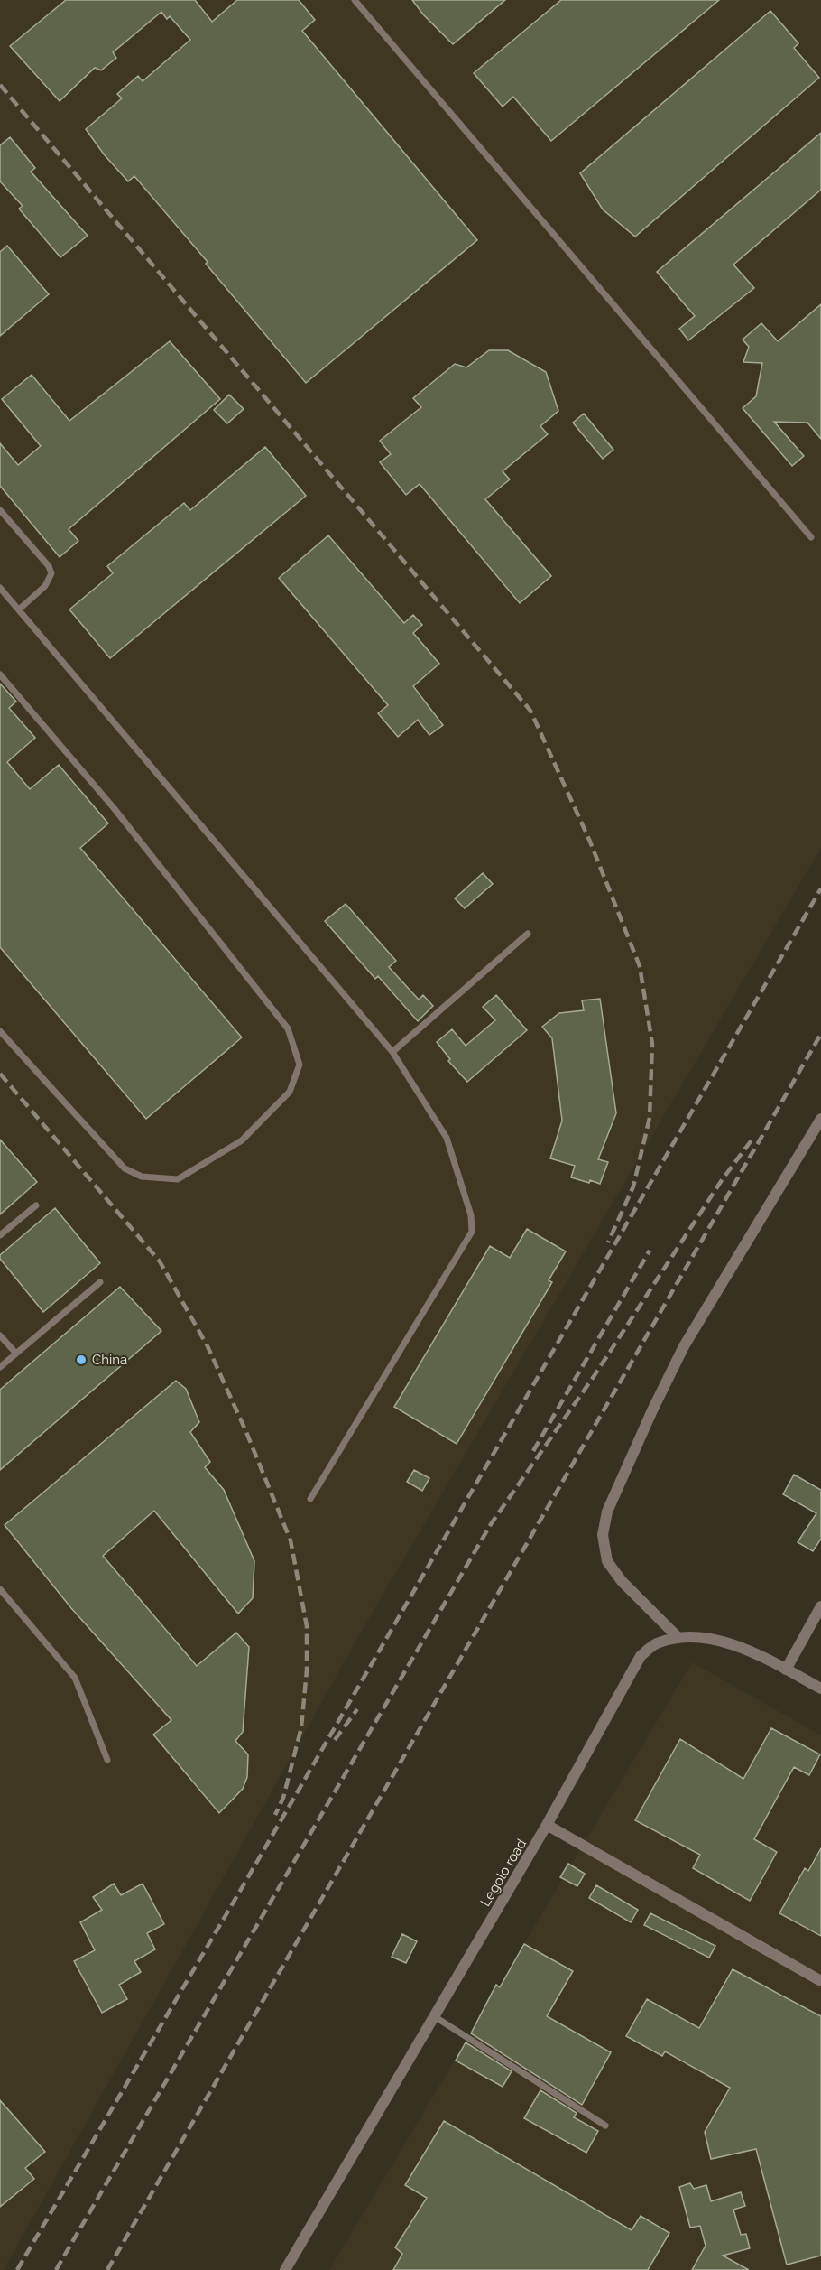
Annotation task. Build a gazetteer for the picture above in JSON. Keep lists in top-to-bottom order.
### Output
{
  "streets": {
    "street": ["Legolo road"]
  },
  "places": ["China"]
}
